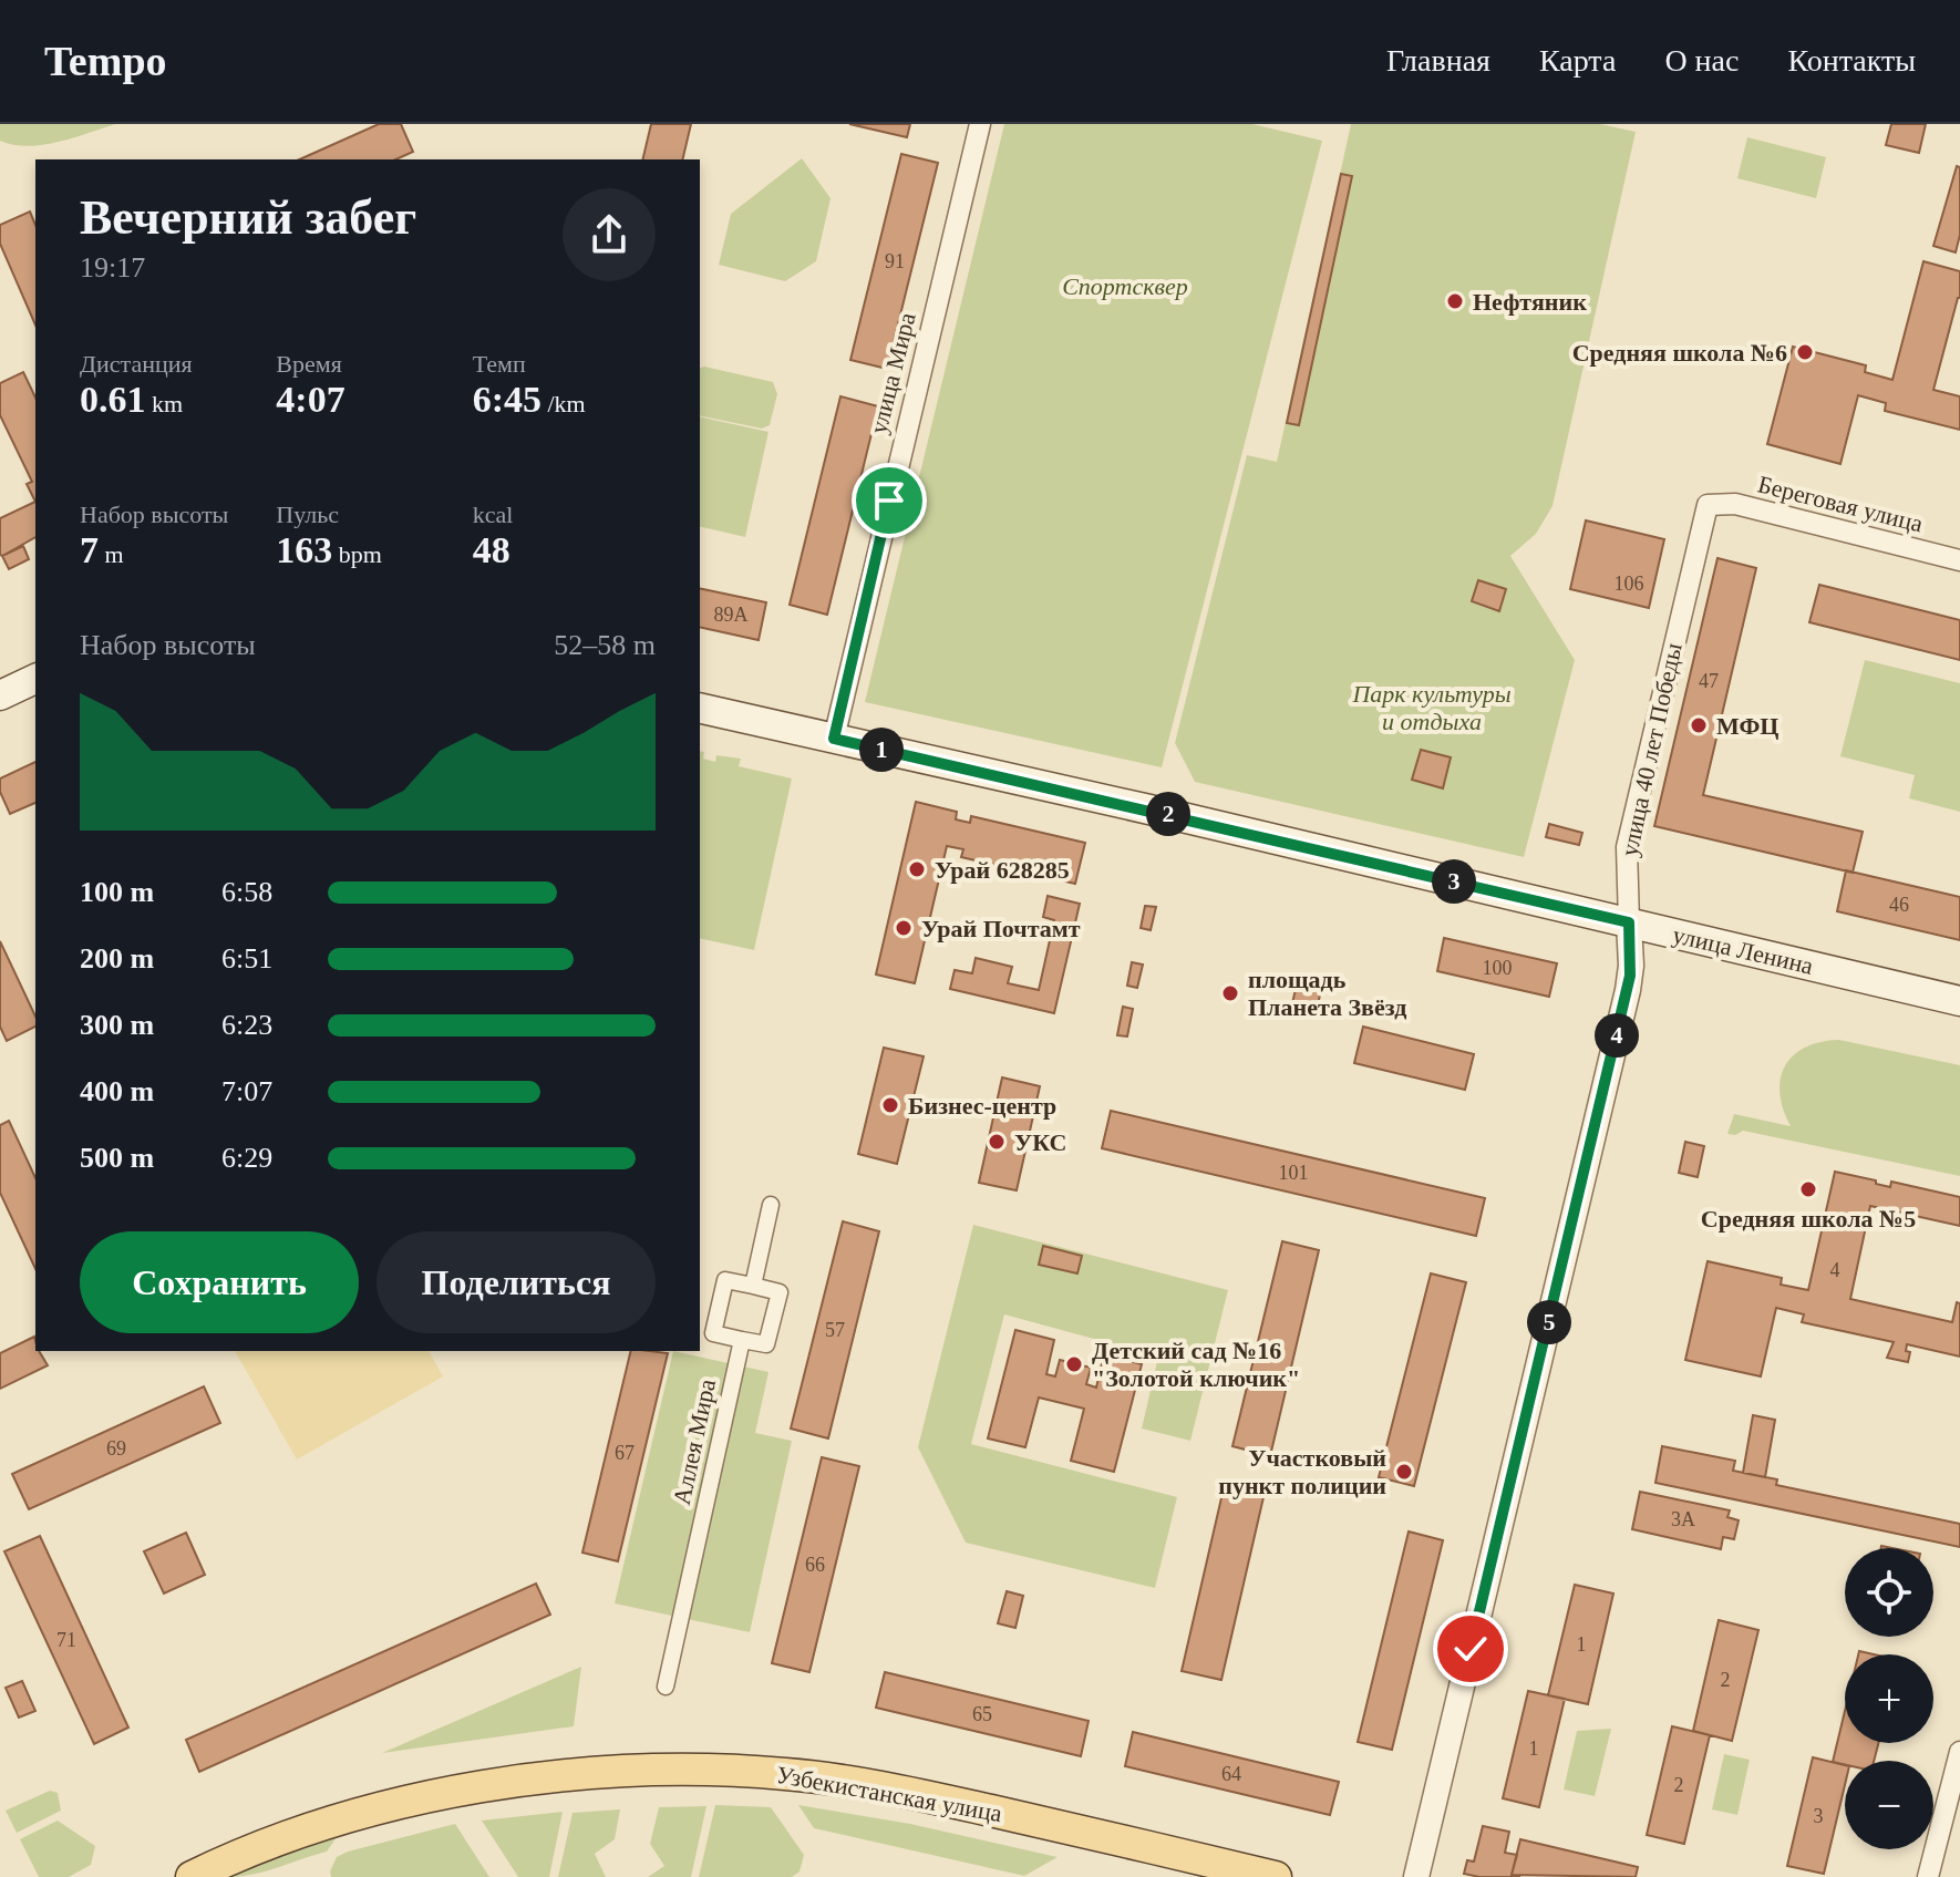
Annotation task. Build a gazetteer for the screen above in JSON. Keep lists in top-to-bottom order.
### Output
{
  "streets": {
    "main road": ["улица Ленина", "Узбекистанская улица"],
    "street": [
      "улица Мира",
      "Береговая улица",
      "улица 40 лет Победы",
      "Аллея Мира"
    ]
  },
  "crossings": [
    ["улица Мира", "улица Ленина"],
    ["Береговая улица", "улица 40 лет Победы"],
    ["улица 40 лет Победы", "улица Ленина"]
  ],
  "parks": ["Спортсквер", "Парк культуры и отдыха"],
  "places": [
    "Нефтяник",
    "Средняя школа №6",
    "МФЦ",
    "Урай 628285",
    "Урай Почтамт",
    "площадь Планета Звёзд",
    "Бизнес-центр",
    "УКС",
    "Средняя школа №5",
    "Детский сад №16 \"Золотой ключик\"",
    "Участковый пункт полиции"
  ],
  "house_numbers": [
    "91",
    "106",
    "89А",
    "47",
    "46",
    "100",
    "101",
    "4",
    "57",
    "69",
    "67",
    "3А",
    "66",
    "71",
    "1",
    "2",
    "65",
    "1",
    "64",
    "2",
    "3"
  ],
  "page": {
    "header": "Tempo",
    "nav": [
      "Главная",
      "Карта",
      "О нас",
      "Контакты"
    ],
    "heading": ["Вечерний забег", "19:17"],
    "stats": [
      ["Дистанция", "0.61 km"],
      ["Время", "4:07"],
      ["Темп", "6:45 /km"],
      ["Набор высоты", "7 m"],
      ["Пульс", "163 bpm"],
      ["kcal", "48"]
    ],
    "chart": ["Набор высоты", "52–58 m"],
    "pins": [
      "1",
      "2",
      "3",
      "4",
      "5"
    ],
    "list": [
      {
        "name": "100 m",
        "note": "6:58"
      },
      {
        "name": "200 m",
        "note": "6:51"
      },
      {
        "name": "300 m",
        "note": "6:23"
      },
      {
        "name": "400 m",
        "note": "7:07"
      },
      {
        "name": "500 m",
        "note": "6:29"
      }
    ],
    "buttons": ["Сохранить", "Поделиться"],
    "map_buttons": ["+", "−"]
  }
}
